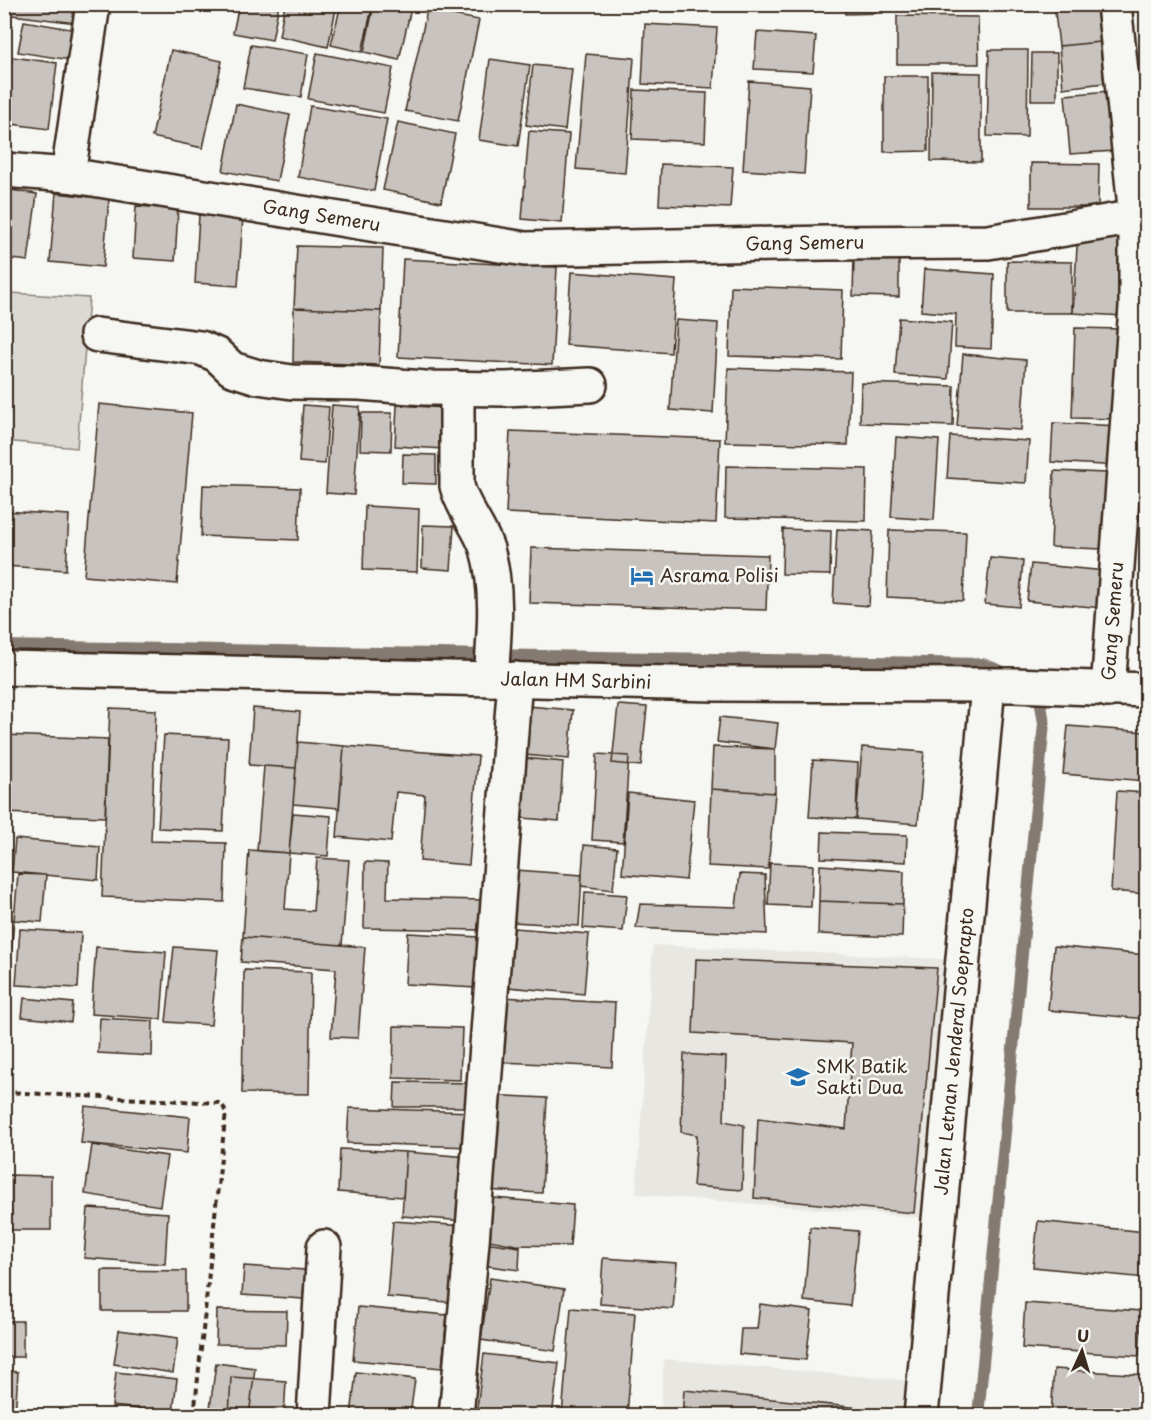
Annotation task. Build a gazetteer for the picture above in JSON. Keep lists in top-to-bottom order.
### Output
{
  "streets": {
    "street": ["Gang Semeru", "Jalan HM Sarbini", "Jalan Letnan Jenderal Soeprapto"]
  },
  "crossings": [
    ["Gang Semeru", "Jalan HM Sarbini"],
    ["Jalan HM Sarbini", "Jalan Letnan Jenderal Soeprapto"]
  ],
  "places": {
    "hotel": ["Asrama Polisi"],
    "school or university": ["SMK Batik Sakti Dua"]
  },
  "north": "top"
}
